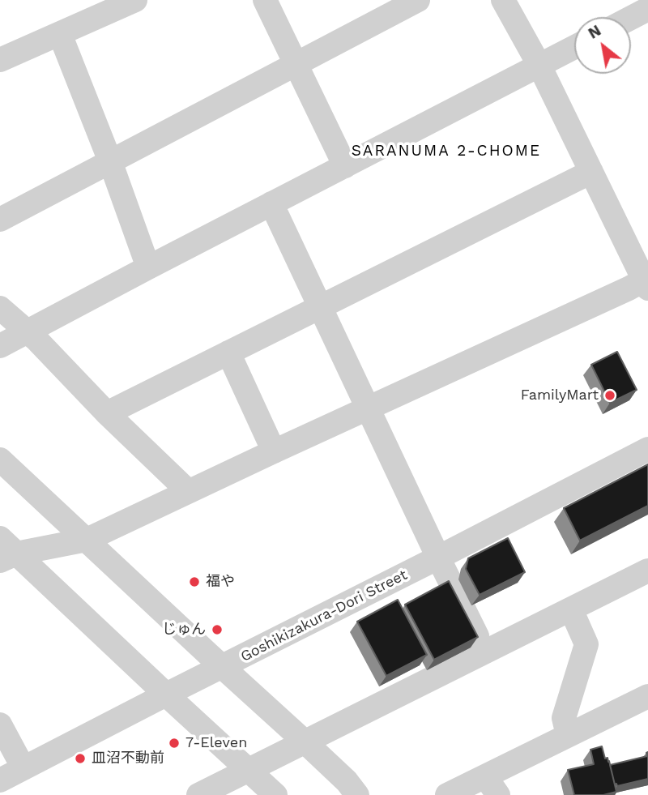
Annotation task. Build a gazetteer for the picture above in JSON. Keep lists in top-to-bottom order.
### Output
{
  "streets": {
    "street": ["Goshikizakura-Dori Street"]
  },
  "districts": ["SARANUMA 2-CHOME"],
  "places": [
    "FamilyMart",
    "福や",
    "じゅん",
    "7-Eleven",
    "皿沼不動前"
  ],
  "north": "top left"
}
